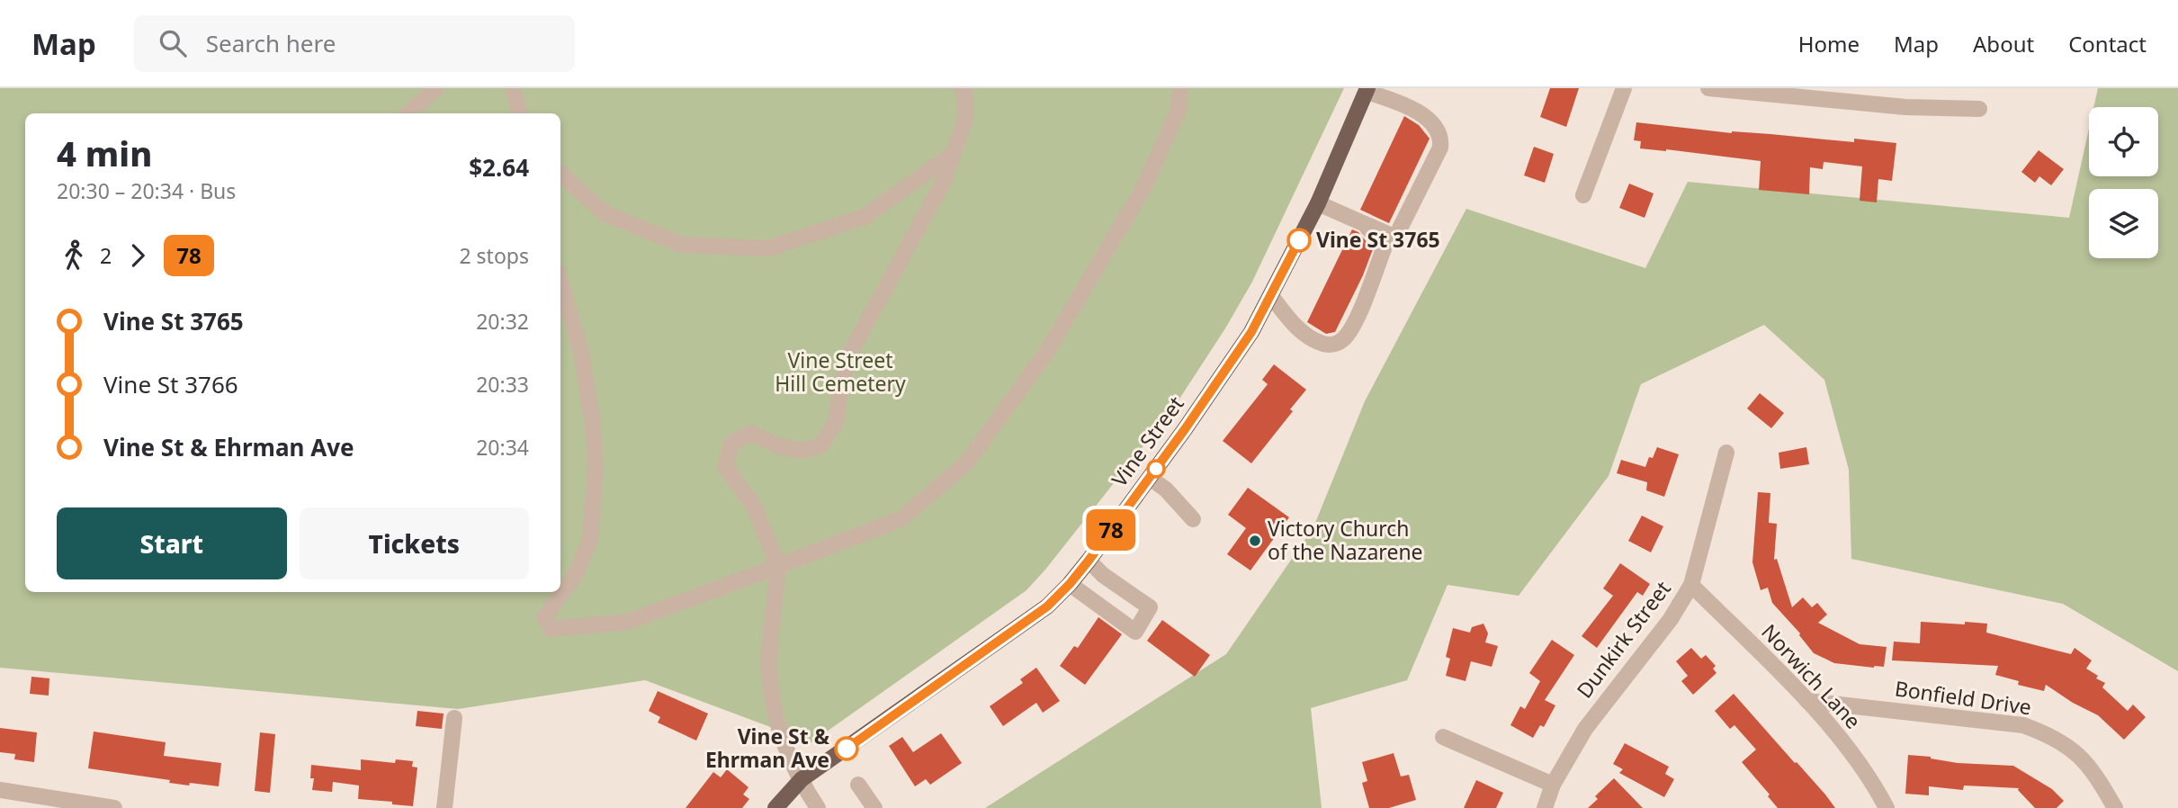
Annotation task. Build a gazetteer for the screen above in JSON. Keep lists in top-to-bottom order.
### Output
{
  "streets": {
    "main road": ["Vine Street"],
    "street": ["Dunkirk Street", "Norwich Lane", "Bonfield Drive"]
  },
  "crossings": [
    ["Dunkirk Street", "Norwich Lane"],
    ["Norwich Lane", "Bonfield Drive"]
  ],
  "parks": ["Vine Street Hill Cemetery"],
  "places": ["Vine St 3765", "Victory Church of the Nazarene", "Vine St & Ehrman Ave"],
  "lines": ["bus line 78"],
  "page": {
    "header": "Map",
    "search": "Search here",
    "nav": [
      "Home",
      "Map",
      "About",
      "Contact"
    ],
    "on_map": "78",
    "heading": ["4 min", "20:30 – 20:34 · Bus", "$2.64"],
    "legs": ["2", "78", "2 stops"],
    "list": [
      {
        "name": "Vine St 3765",
        "value": "20:32"
      },
      {
        "name": "Vine St 3766",
        "value": "20:33"
      },
      {
        "name": "Vine St & Ehrman Ave",
        "value": "20:34"
      }
    ],
    "buttons": ["Start", "Tickets"]
  }
}
